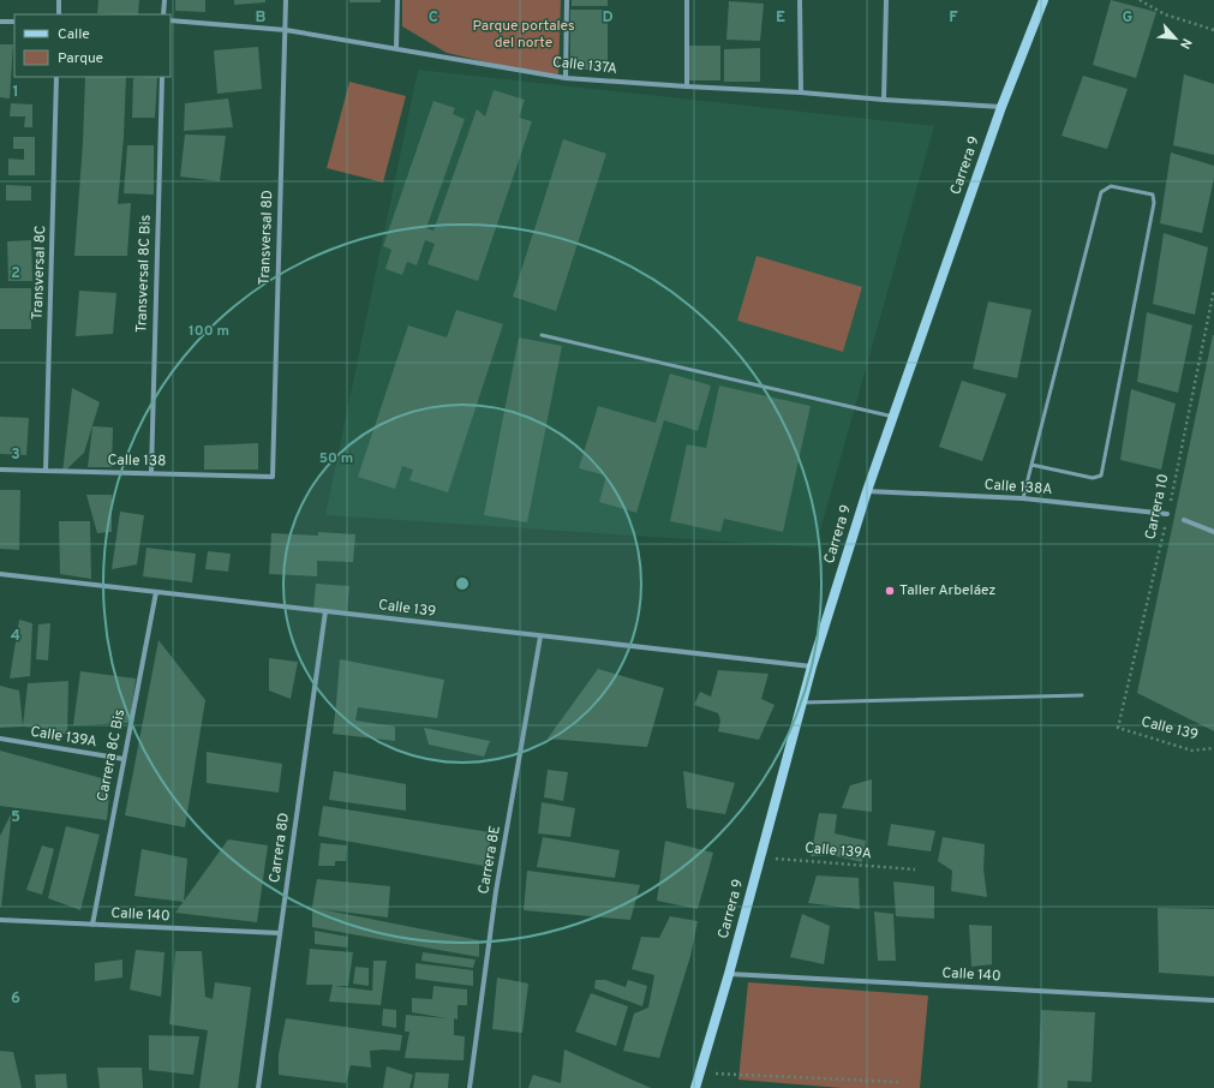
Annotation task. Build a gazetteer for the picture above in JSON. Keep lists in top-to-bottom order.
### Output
{
  "streets": {
    "street": [
      "Calle 137A",
      "Carrera 9",
      "Transversal 8D",
      "Transversal 8C",
      "Transversal 8C Bis",
      "Calle 138",
      "Calle 138A",
      "Calle 139",
      "Calle 139A",
      "Carrera 8C Bis",
      "Carrera 8D",
      "Carrera 8E",
      "Calle 140"
    ],
    "path": ["Carrera 10"]
  },
  "crossings": [
    ["Calle 137A", "Carrera 9"],
    ["Calle 137A", "Transversal 8D"],
    ["Carrera 9", "Calle 138A"],
    ["Carrera 9", "Calle 139"],
    ["Carrera 9", "Calle 139A"],
    ["Carrera 9", "Calle 140"],
    ["Transversal 8D", "Calle 138"],
    ["Transversal 8C", "Calle 138"],
    ["Transversal 8C Bis", "Calle 138"],
    ["Calle 138A", "Carrera 10"],
    ["Carrera 10", "Calle 139"],
    ["Calle 139", "Carrera 8C Bis"],
    ["Calle 139", "Carrera 8D"],
    ["Calle 139", "Carrera 8E"],
    ["Calle 139A", "Carrera 8C Bis"],
    ["Carrera 8C Bis", "Calle 140"],
    ["Carrera 8D", "Calle 140"]
  ],
  "parks": ["Parque portales del norte"],
  "places": ["Taller Arbeláez"],
  "legend": ["Calle", "Parque"],
  "north": "bottom right",
  "grid": {
    "columns": [
      "B",
      "C",
      "D",
      "E",
      "F",
      "G"
    ],
    "rows": [
      "1",
      "2",
      "3",
      "4",
      "5",
      "6"
    ]
  },
  "rings": ["100 m", "50 m"]
}
